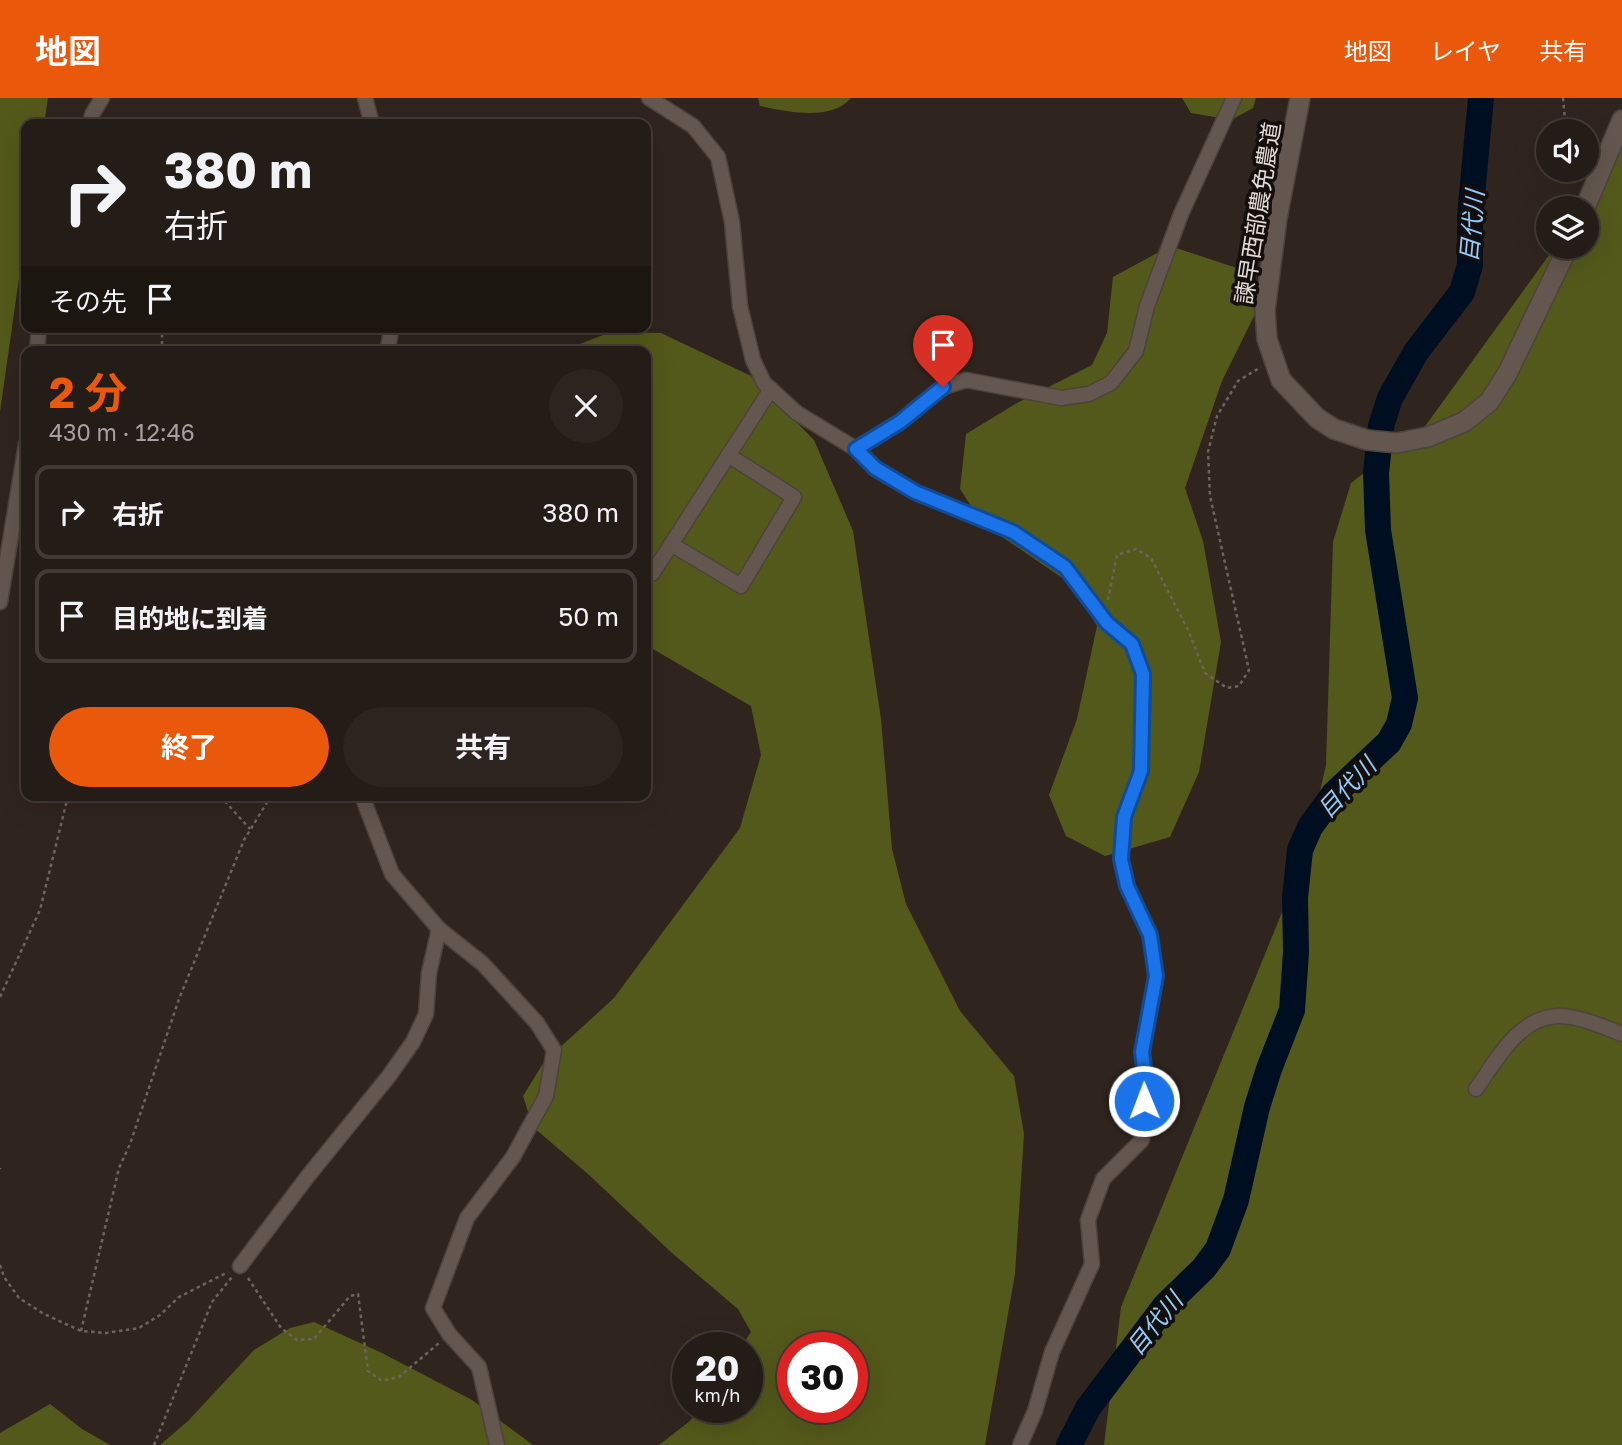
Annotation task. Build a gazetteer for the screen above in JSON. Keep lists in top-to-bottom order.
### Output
{
  "streets": {
    "street": ["諫早西部農免農道"]
  },
  "water": ["目代川"],
  "page": {
    "header": "地図",
    "nav": ["地図", "レイヤ", "共有"],
    "turn": ["380 m", "右折"],
    "then": "その先",
    "heading": ["2 分", "430 m · 12:46"],
    "list": [
      {
        "name": "右折",
        "value": "380 m"
      },
      {
        "name": "目的地に到着",
        "value": "50 m"
      }
    ],
    "buttons": ["終了", "共有"],
    "speed": "20 km/h",
    "limit": "30"
  }
}
